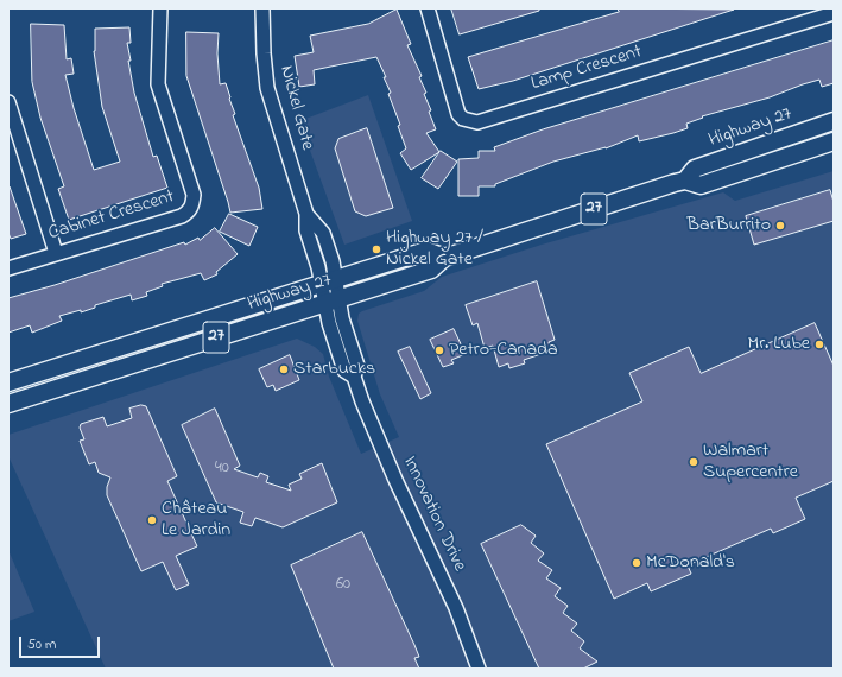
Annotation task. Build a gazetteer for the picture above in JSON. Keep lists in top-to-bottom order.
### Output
{
  "streets": {
    "main road": ["Highway 27", "27"],
    "street": [
      "Lamp Crescent",
      "Nickel Gate",
      "Cabinet Crescent",
      "Innovation Drive"
    ]
  },
  "crossings": [
    ["Nickel Gate", "Highway 27"],
    ["Nickel Gate", "Innovation Drive"],
    ["Highway 27", "Innovation Drive"]
  ],
  "places": [
    "BarBurrito",
    "Highway 27 / Nickel Gate",
    "Mr. Lube",
    "Petro-Canada",
    "Starbucks",
    "Walmart Supercentre",
    "Château Le Jardin",
    "McDonald's"
  ],
  "house_numbers": ["40", "60"],
  "scale_bar": "50 m"
}
